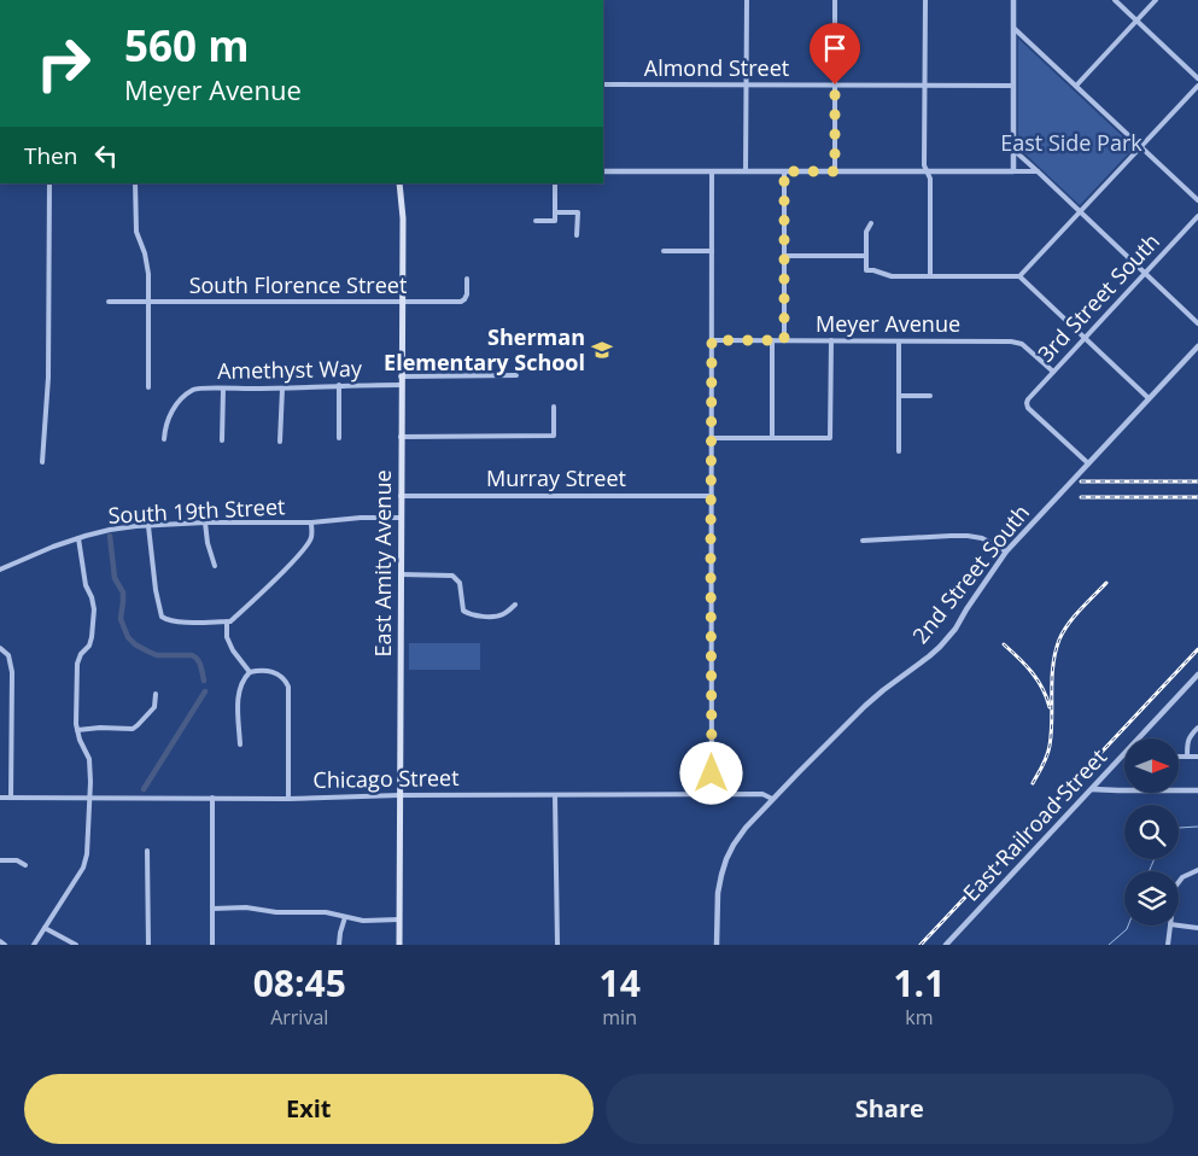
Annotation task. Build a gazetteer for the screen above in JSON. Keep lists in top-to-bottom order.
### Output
{
  "streets": {
    "main road": ["East Amity Avenue"],
    "street": [
      "Almond Street",
      "South Florence Street",
      "3rd Street South",
      "Meyer Avenue",
      "Amethyst Way",
      "Murray Street",
      "South 19th Street",
      "2nd Street South",
      "Chicago Street",
      "East Railroad Street"
    ]
  },
  "crossings": [
    ["South Florence Street", "East Amity Avenue"],
    ["3rd Street South", "Meyer Avenue"],
    ["3rd Street South", "2nd Street South"],
    ["Amethyst Way", "East Amity Avenue"],
    ["Murray Street", "East Amity Avenue"],
    ["South 19th Street", "East Amity Avenue"],
    ["East Amity Avenue", "Chicago Street"],
    ["2nd Street South", "Chicago Street"]
  ],
  "parks": ["East Side Park"],
  "places": {
    "school or university": ["Sherman Elementary School"]
  },
  "north": "right",
  "page": {
    "turn": ["560 m", "Meyer Avenue"],
    "then": "Then",
    "eta": [
      "08:45",
      "Arrival",
      "14",
      "min",
      "1.1",
      "km"
    ],
    "buttons": ["Exit", "Share"]
  }
}
